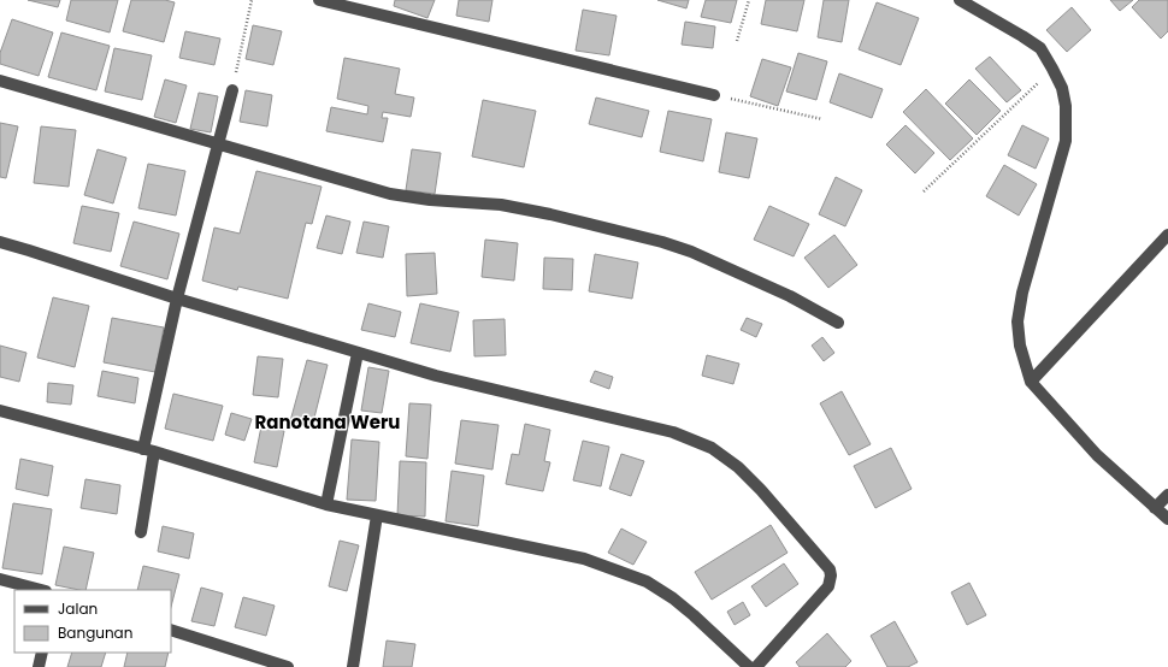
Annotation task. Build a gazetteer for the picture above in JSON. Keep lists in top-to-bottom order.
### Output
{
  "districts": ["Ranotana Weru"],
  "legend": ["Jalan", "Bangunan"]
}
